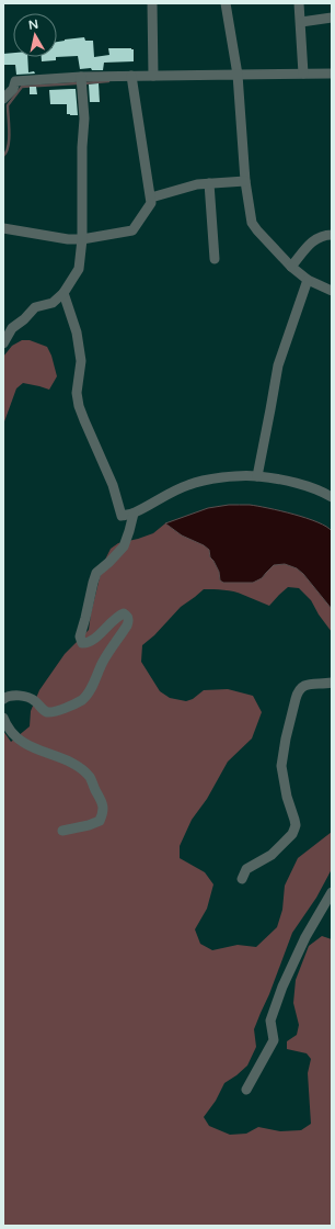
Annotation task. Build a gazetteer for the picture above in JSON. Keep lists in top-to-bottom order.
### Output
{
  "north": "top"
}
